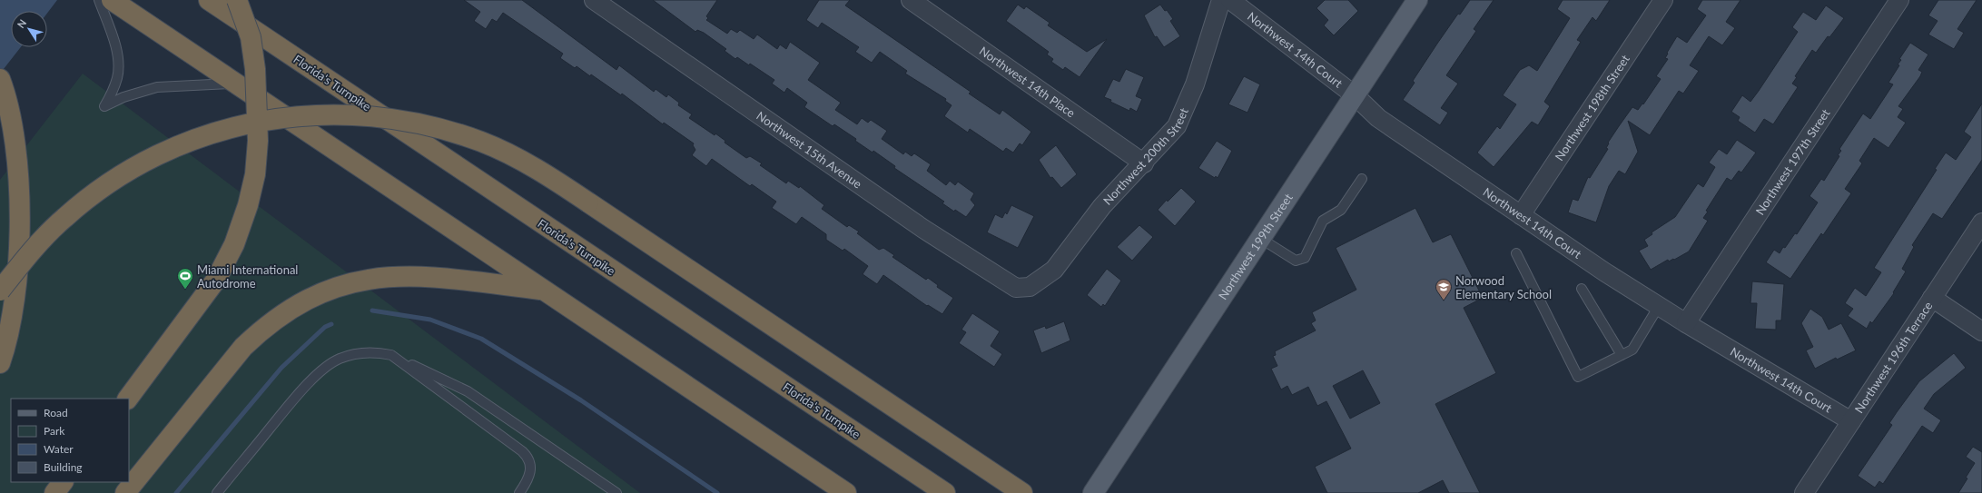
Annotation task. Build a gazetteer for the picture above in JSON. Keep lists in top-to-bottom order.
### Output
{
  "streets": {
    "highway": ["Florida's Turnpike"],
    "main road": ["Northwest 199th Street"],
    "street": [
      "Northwest 14th Court",
      "Northwest 14th Place",
      "Northwest 198th Street",
      "Northwest 15th Avenue",
      "Northwest 200th Street",
      "Northwest 197th Street",
      "Northwest 196th Terrace"
    ]
  },
  "crossings": [
    ["Northwest 14th Court", "Northwest 198th Street"],
    ["Northwest 14th Court", "Northwest 197th Street"],
    ["Northwest 14th Court", "Northwest 199th Street"],
    ["Northwest 14th Court", "Northwest 196th Terrace"],
    ["Northwest 14th Place", "Northwest 200th Street"],
    ["Northwest 15th Avenue", "Northwest 200th Street"]
  ],
  "places": {
    "sports": ["Miami International Autodrome"],
    "school or university": ["Norwood Elementary School"]
  },
  "legend": [
    "Road",
    "Park",
    "Water",
    "Building"
  ],
  "north": "top left"
}
